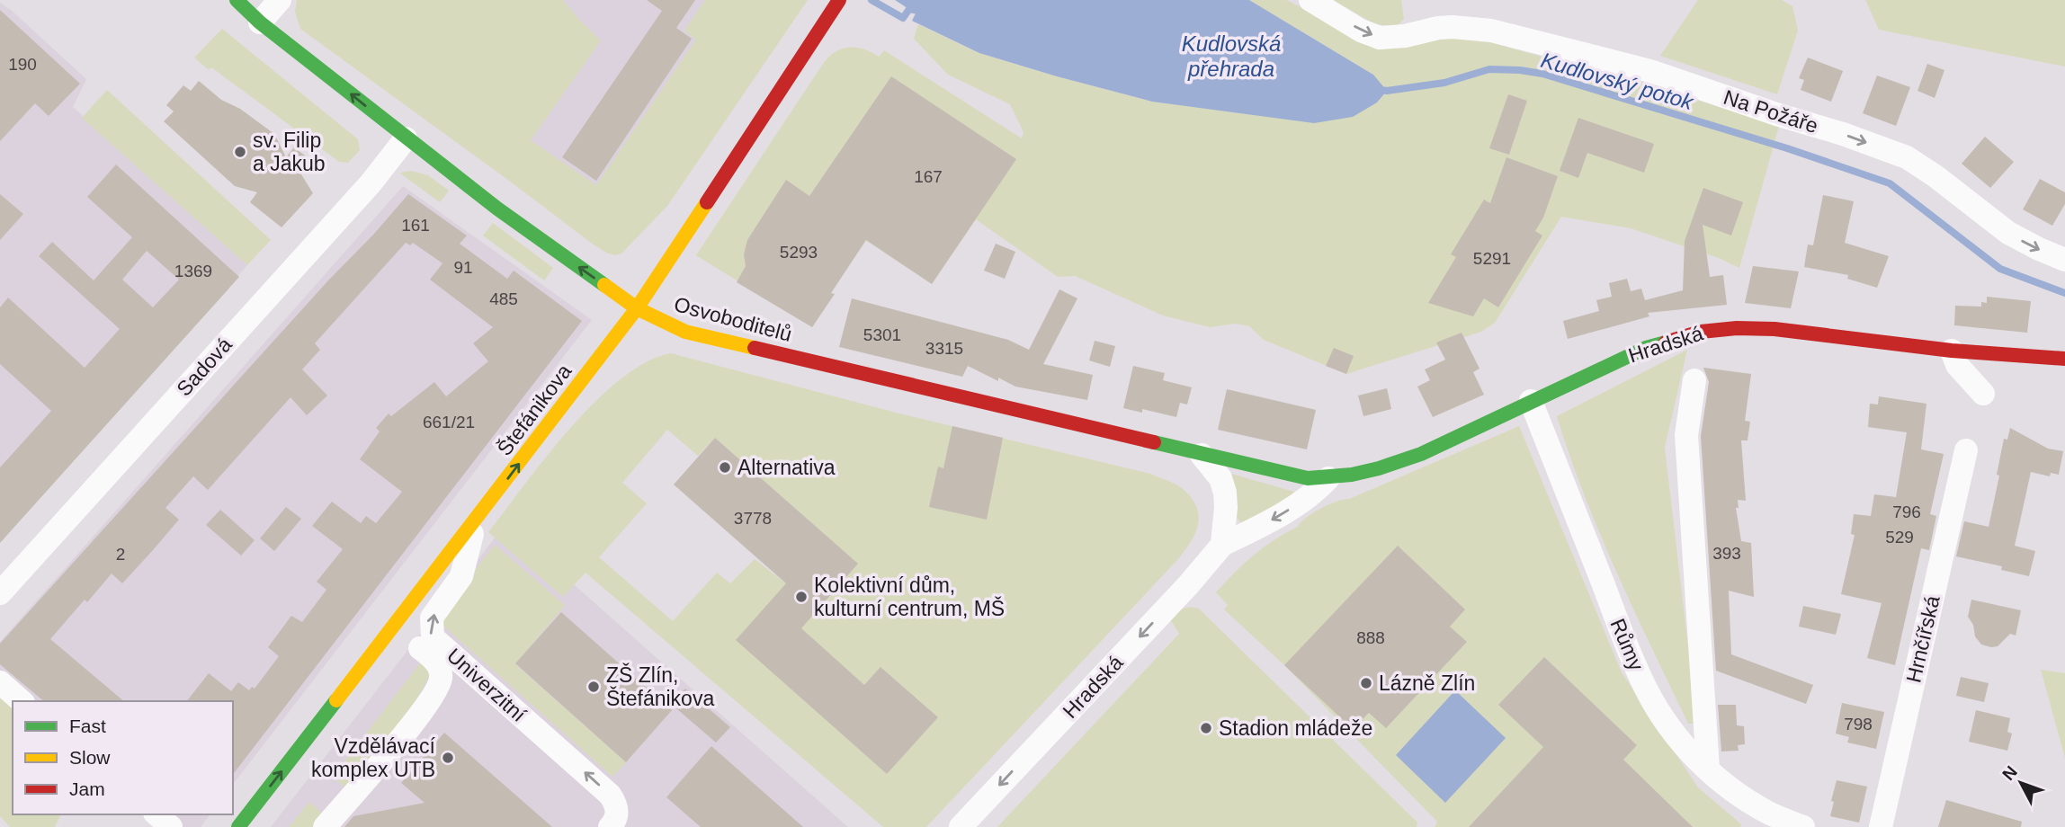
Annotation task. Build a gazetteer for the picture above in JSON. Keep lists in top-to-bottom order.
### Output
{
  "streets": {
    "street": [
      "Na Požáře",
      "Osvoboditelů",
      "Hradská",
      "Sadová",
      "Štefánikova",
      "Hrnčířská",
      "Růmy",
      "Univerzitní"
    ]
  },
  "crossings": [
    ["Osvoboditelů", "Hradská"],
    ["Osvoboditelů", "Sadová"],
    ["Osvoboditelů", "Štefánikova"],
    ["Hradská", "Růmy"],
    ["Štefánikova", "Univerzitní"]
  ],
  "one_way": [
    "Na Požáře",
    "Osvoboditelů",
    "Hradská",
    "Štefánikova",
    "Univerzitní"
  ],
  "water": ["Kudlovská přehrada", "Kudlovský potok"],
  "places": [
    "sv. Filip a Jakub",
    "Alternativa",
    "Kolektivní dům, kulturní centrum, MŠ",
    "Lázně Zlín",
    "ZŠ Zlín, Štefánikova",
    "Stadion mládeže",
    "Vzdělávací komplex UTB"
  ],
  "house_numbers": [
    "190",
    "167",
    "161",
    "5293",
    "5291",
    "91",
    "1369",
    "485",
    "5301",
    "3315",
    "661/21",
    "796",
    "3778",
    "529",
    "393",
    "2",
    "888",
    "798"
  ],
  "legend": ["Fast", "Slow", "Jam"],
  "north": "top left"
}
